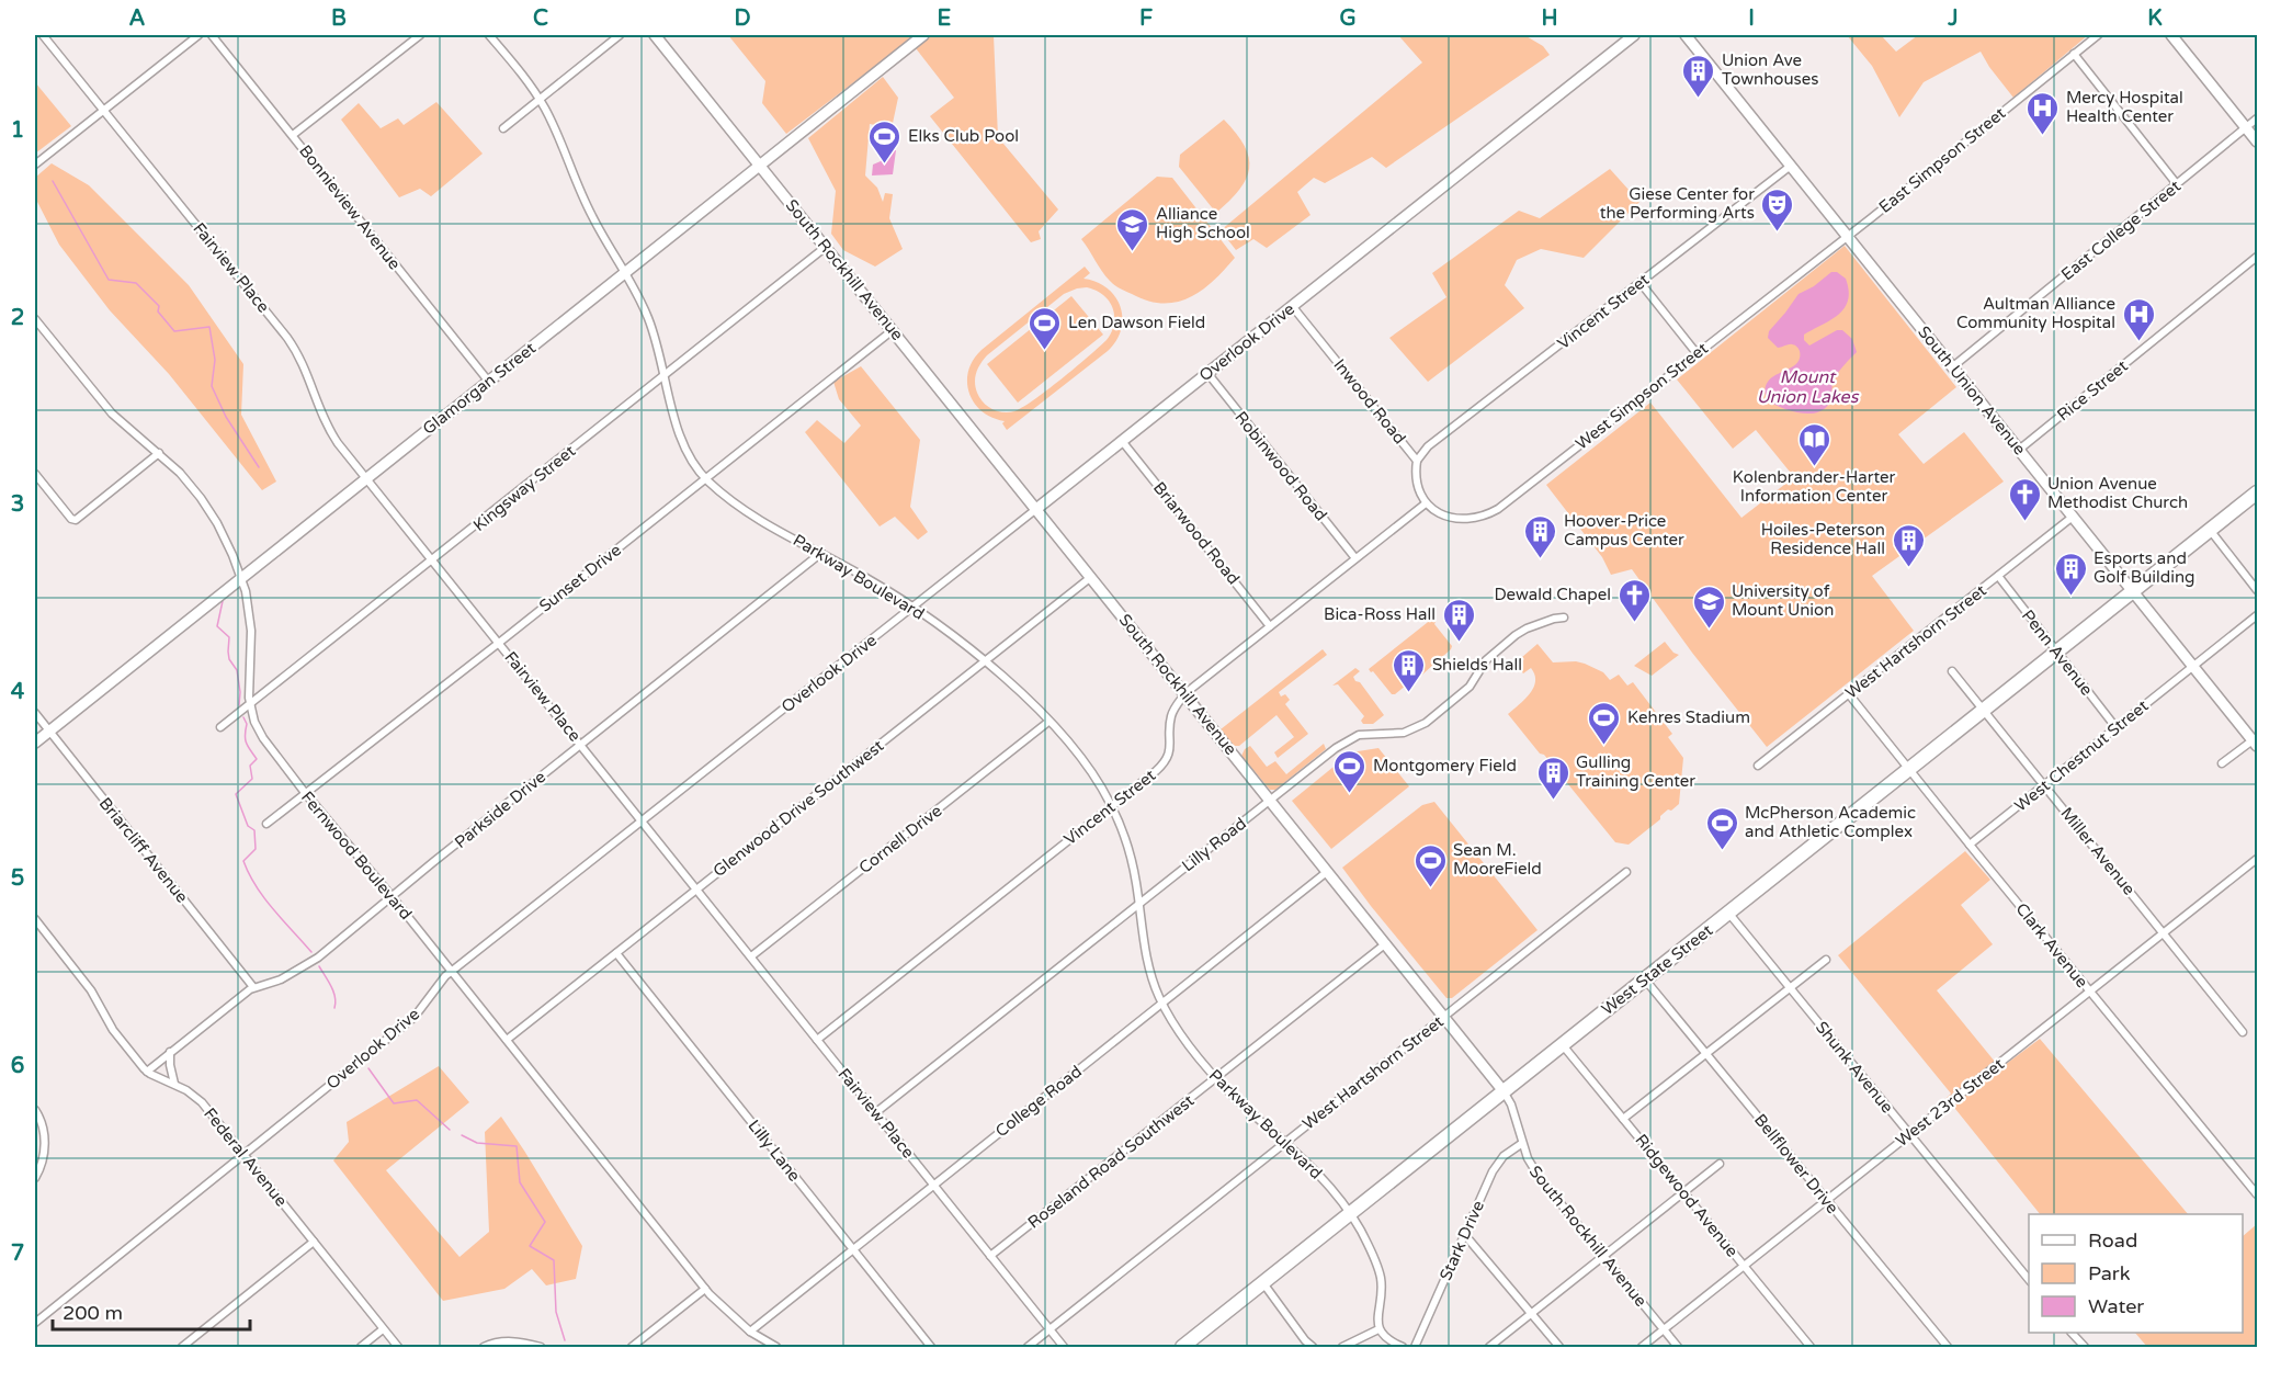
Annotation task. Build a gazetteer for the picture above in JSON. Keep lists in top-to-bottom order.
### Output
{
  "streets": {
    "highway": ["West State Street"],
    "street": [
      "East Simpson Street",
      "Bonnieview Avenue",
      "East College Street",
      "Fairview Place",
      "South Rockhill Avenue",
      "Vincent Street",
      "Overlook Drive",
      "Glamorgan Street",
      "South Union Avenue",
      "Rice Street",
      "West Simpson Street",
      "Inwood Road",
      "Robinwood Road",
      "Kingsway Street",
      "Briarwood Road",
      "Parkway Boulevard",
      "Sunset Drive",
      "West Hartshorn Street",
      "Penn Avenue",
      "West Chestnut Street",
      "Glenwood Drive Southwest",
      "Parkside Drive",
      "Cornell Drive",
      "Lilly Road",
      "Briarcliff Avenue",
      "Miller Avenue",
      "Fernwood Boulevard",
      "Clark Avenue",
      "Shunk Avenue",
      "College Road",
      "West 23rd Street",
      "Lilly Lane",
      "Federal Avenue",
      "Roseland Road Southwest",
      "Bellflower Drive",
      "Ridgewood Avenue",
      "Stark Drive"
    ]
  },
  "crossings": [
    ["East Simpson Street", "South Union Avenue"],
    ["East Simpson Street", "West Simpson Street"],
    ["Bonnieview Avenue", "Glamorgan Street"],
    ["East College Street", "South Union Avenue"],
    ["Fairview Place", "Vincent Street"],
    ["Fairview Place", "Overlook Drive"],
    ["Fairview Place", "Glamorgan Street"],
    ["Fairview Place", "Kingsway Street"],
    ["Fairview Place", "Sunset Drive"],
    ["Fairview Place", "West Hartshorn Street"],
    ["Fairview Place", "Glenwood Drive Southwest"],
    ["Fairview Place", "Parkside Drive"],
    ["Fairview Place", "Cornell Drive"],
    ["Fairview Place", "Lilly Road"],
    ["Fairview Place", "College Road"],
    ["Fairview Place", "Roseland Road Southwest"],
    ["South Rockhill Avenue", "Vincent Street"],
    ["South Rockhill Avenue", "Overlook Drive"],
    ["South Rockhill Avenue", "Glamorgan Street"],
    ["South Rockhill Avenue", "Kingsway Street"],
    ["South Rockhill Avenue", "Sunset Drive"],
    ["South Rockhill Avenue", "West Hartshorn Street"],
    ["South Rockhill Avenue", "Glenwood Drive Southwest"],
    ["South Rockhill Avenue", "Lilly Road"],
    ["South Rockhill Avenue", "West State Street"],
    ["South Rockhill Avenue", "College Road"],
    ["South Rockhill Avenue", "West 23rd Street"],
    ["South Rockhill Avenue", "Roseland Road Southwest"],
    ["South Rockhill Avenue", "Stark Drive"],
    ["Vincent Street", "South Union Avenue"],
    ["Vincent Street", "West Simpson Street"],
    ["Vincent Street", "Inwood Road"],
    ["Vincent Street", "Robinwood Road"],
    ["Vincent Street", "Briarwood Road"],
    ["Vincent Street", "Parkway Boulevard"],
    ["Overlook Drive", "Inwood Road"],
    ["Overlook Drive", "Robinwood Road"],
    ["Overlook Drive", "Briarwood Road"],
    ["Overlook Drive", "Parkway Boulevard"],
    ["Overlook Drive", "Fernwood Boulevard"],
    ["Overlook Drive", "Federal Avenue"],
    ["Glamorgan Street", "Parkway Boulevard"],
    ["Glamorgan Street", "Briarcliff Avenue"],
    ["Glamorgan Street", "Fernwood Boulevard"],
    ["South Union Avenue", "Rice Street"],
    ["South Union Avenue", "West Simpson Street"],
    ["South Union Avenue", "West Hartshorn Street"],
    ["South Union Avenue", "West Chestnut Street"],
    ["South Union Avenue", "West State Street"],
    ["West Simpson Street", "Inwood Road"],
    ["Kingsway Street", "Parkway Boulevard"],
    ["Kingsway Street", "Fernwood Boulevard"],
    ["Parkway Boulevard", "Sunset Drive"],
    ["Parkway Boulevard", "West Hartshorn Street"],
    ["Parkway Boulevard", "Glenwood Drive Southwest"],
    ["Parkway Boulevard", "Parkside Drive"],
    ["Parkway Boulevard", "Cornell Drive"],
    ["Parkway Boulevard", "Lilly Road"],
    ["Parkway Boulevard", "West State Street"],
    ["Parkway Boulevard", "College Road"],
    ["Parkway Boulevard", "Roseland Road Southwest"],
    ["Sunset Drive", "Fernwood Boulevard"],
    ["West Hartshorn Street", "Penn Avenue"],
    ["West Hartshorn Street", "Clark Avenue"],
    ["Penn Avenue", "West Chestnut Street"],
    ["Penn Avenue", "West State Street"],
    ["West Chestnut Street", "Miller Avenue"],
    ["West Chestnut Street", "Clark Avenue"],
    ["Glenwood Drive Southwest", "Fernwood Boulevard"],
    ["Glenwood Drive Southwest", "Lilly Lane"],
    ["Parkside Drive", "Briarcliff Avenue"],
    ["Parkside Drive", "Fernwood Boulevard"],
    ["Parkside Drive", "Federal Avenue"],
    ["Miller Avenue", "West State Street"],
    ["Miller Avenue", "West 23rd Street"],
    ["Fernwood Boulevard", "College Road"],
    ["Clark Avenue", "West State Street"],
    ["Clark Avenue", "West 23rd Street"],
    ["West State Street", "Shunk Avenue"],
    ["West State Street", "Bellflower Drive"],
    ["West State Street", "Ridgewood Avenue"],
    ["Shunk Avenue", "West 23rd Street"],
    ["College Road", "Lilly Lane"],
    ["West 23rd Street", "Bellflower Drive"],
    ["West 23rd Street", "Ridgewood Avenue"]
  ],
  "water": ["Mount Union Lakes"],
  "places": {
    "building": [
      "Union Ave Townhouses",
      "Hoover-Price Campus Center",
      "Hoiles-Peterson Residence Hall",
      "Esports and Golf Building",
      "Bica-Ross Hall",
      "Shields Hall",
      "Gulling Training Center"
    ],
    "hospital": ["Mercy Hospital Health Center", "Aultman Alliance Community Hospital"],
    "sports": [
      "Elks Club Pool",
      "Len Dawson Field",
      "Kehres Stadium",
      "Montgomery Field",
      "McPherson Academic and Athletic Complex",
      "Sean M. MooreField"
    ],
    "theatre": ["Giese Center for the Performing Arts"],
    "school or university": ["Alliance High School", "University of Mount Union"],
    "library": ["Kolenbrander-Harter Information Center"],
    "church": ["Union Avenue Methodist Church", "Dewald Chapel"]
  },
  "legend": ["Road", "Park", "Water"],
  "scale_bar": "200 m",
  "grid": {
    "columns": [
      "A",
      "B",
      "C",
      "D",
      "E",
      "F",
      "G",
      "H",
      "I",
      "J",
      "K"
    ],
    "rows": [
      "1",
      "2",
      "3",
      "4",
      "5",
      "6",
      "7"
    ]
  }
}
